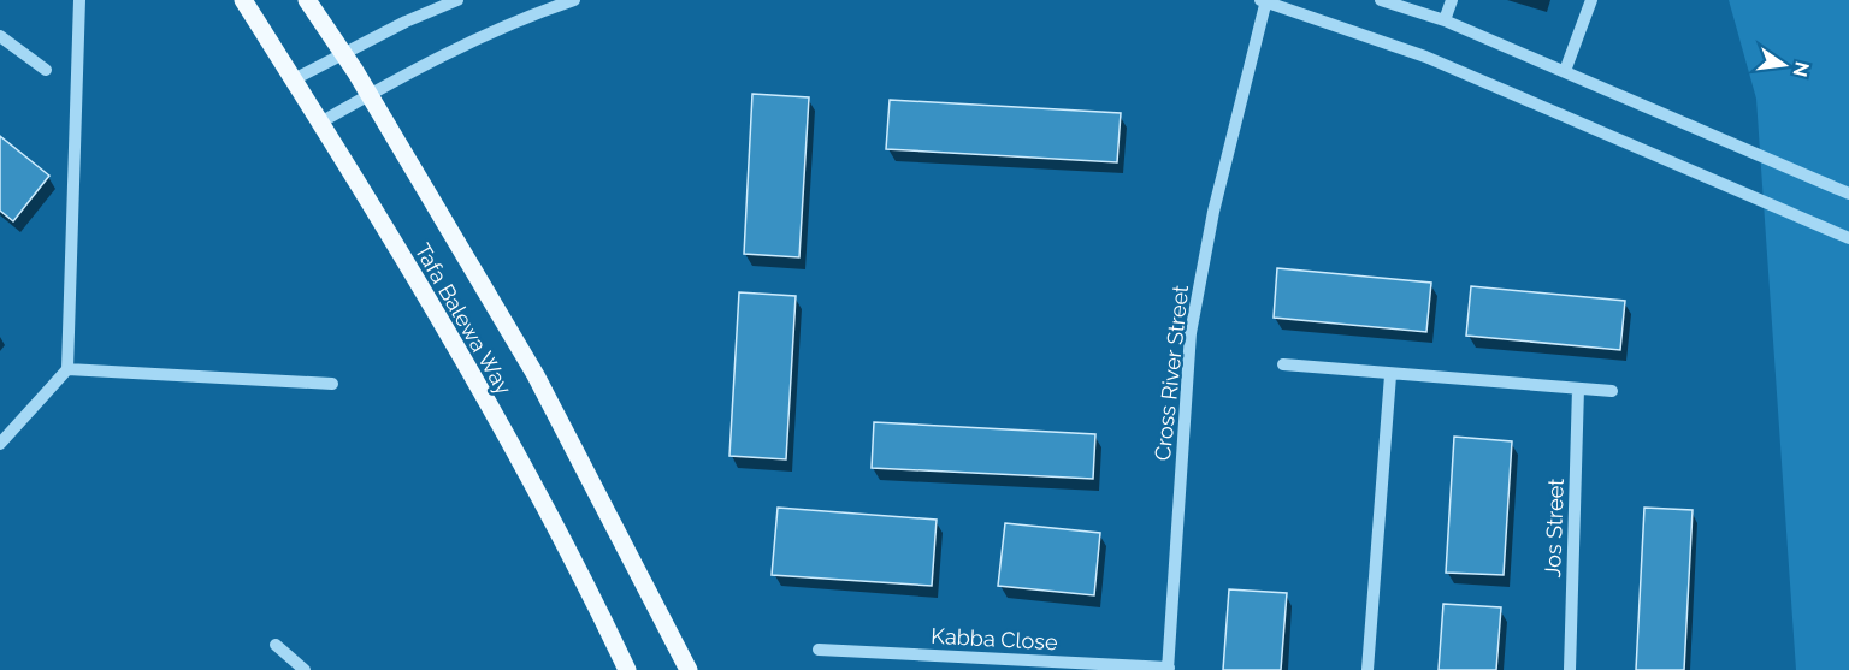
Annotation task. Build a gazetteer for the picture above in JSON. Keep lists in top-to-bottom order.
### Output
{
  "streets": {
    "main road": ["Tafa Balewa Way"],
    "street": ["Cross River Street", "Jos Street", "Kabba Close"]
  },
  "crossings": [
    ["Cross River Street", "Kabba Close"]
  ],
  "north": "right"
}
